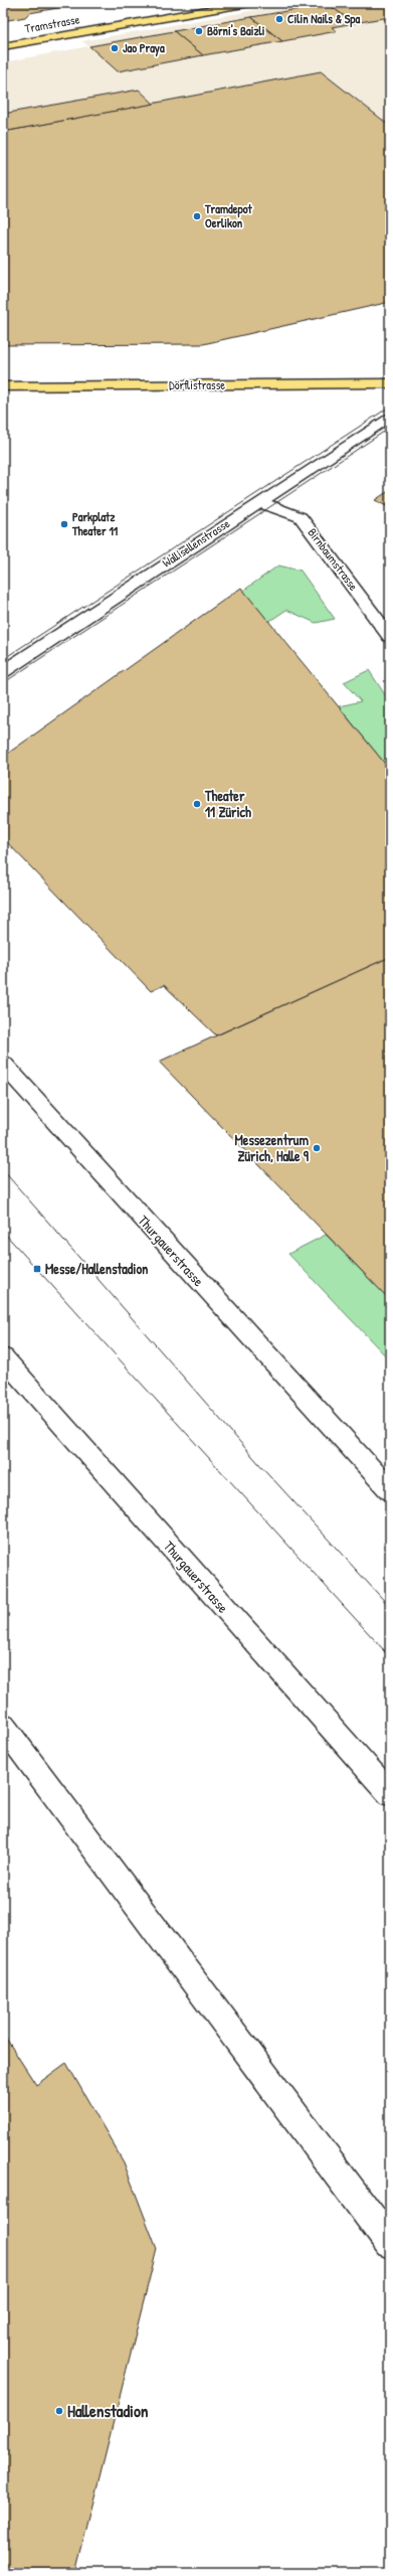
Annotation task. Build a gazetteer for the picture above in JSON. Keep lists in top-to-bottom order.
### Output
{
  "streets": {
    "main road": [
      "Tramstrasse",
      "Dörflistrasse",
      "Wallisellenstrasse",
      "Birnbaumstrasse",
      "Thurgauerstrasse"
    ]
  },
  "crossings": [
    ["Wallisellenstrasse", "Birnbaumstrasse"]
  ],
  "places": {
    "other": [
      "Cilin Nails & Spa",
      "Börni's Baizli",
      "Jao Praya",
      "Tramdepot Oerlikon",
      "Parkplatz Theater 11",
      "Theater 11 Zürich",
      "Messezentrum Zürich, Halle 9",
      "Hallenstadion"
    ],
    "transit": ["Messe/Hallenstadion"]
  }
}
